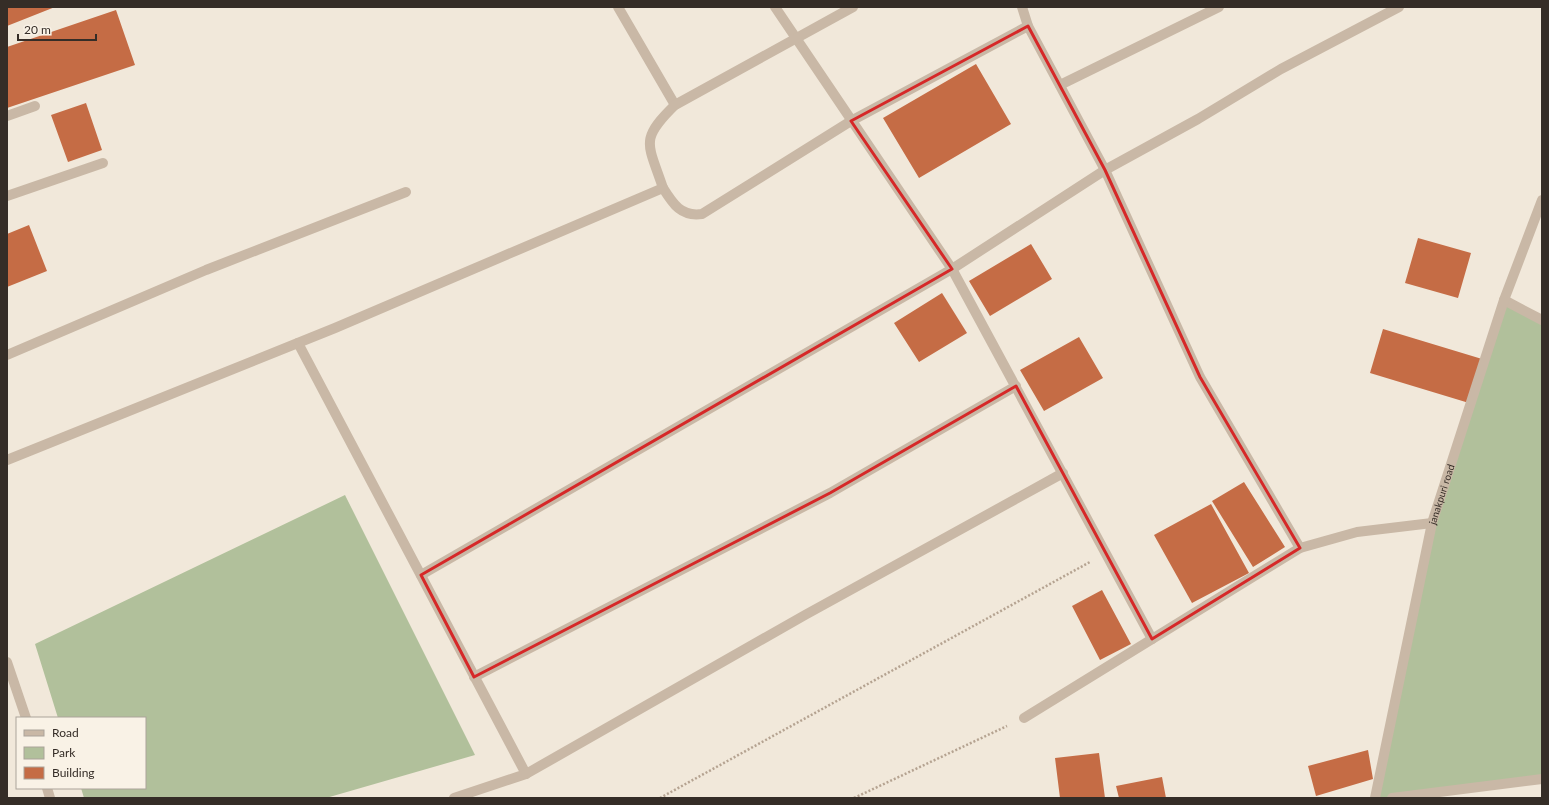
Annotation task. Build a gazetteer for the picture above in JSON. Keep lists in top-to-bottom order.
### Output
{
  "streets": {
    "street": ["janakpuri road"]
  },
  "legend": ["Road", "Park", "Building"],
  "scale_bar": "20 m"
}
